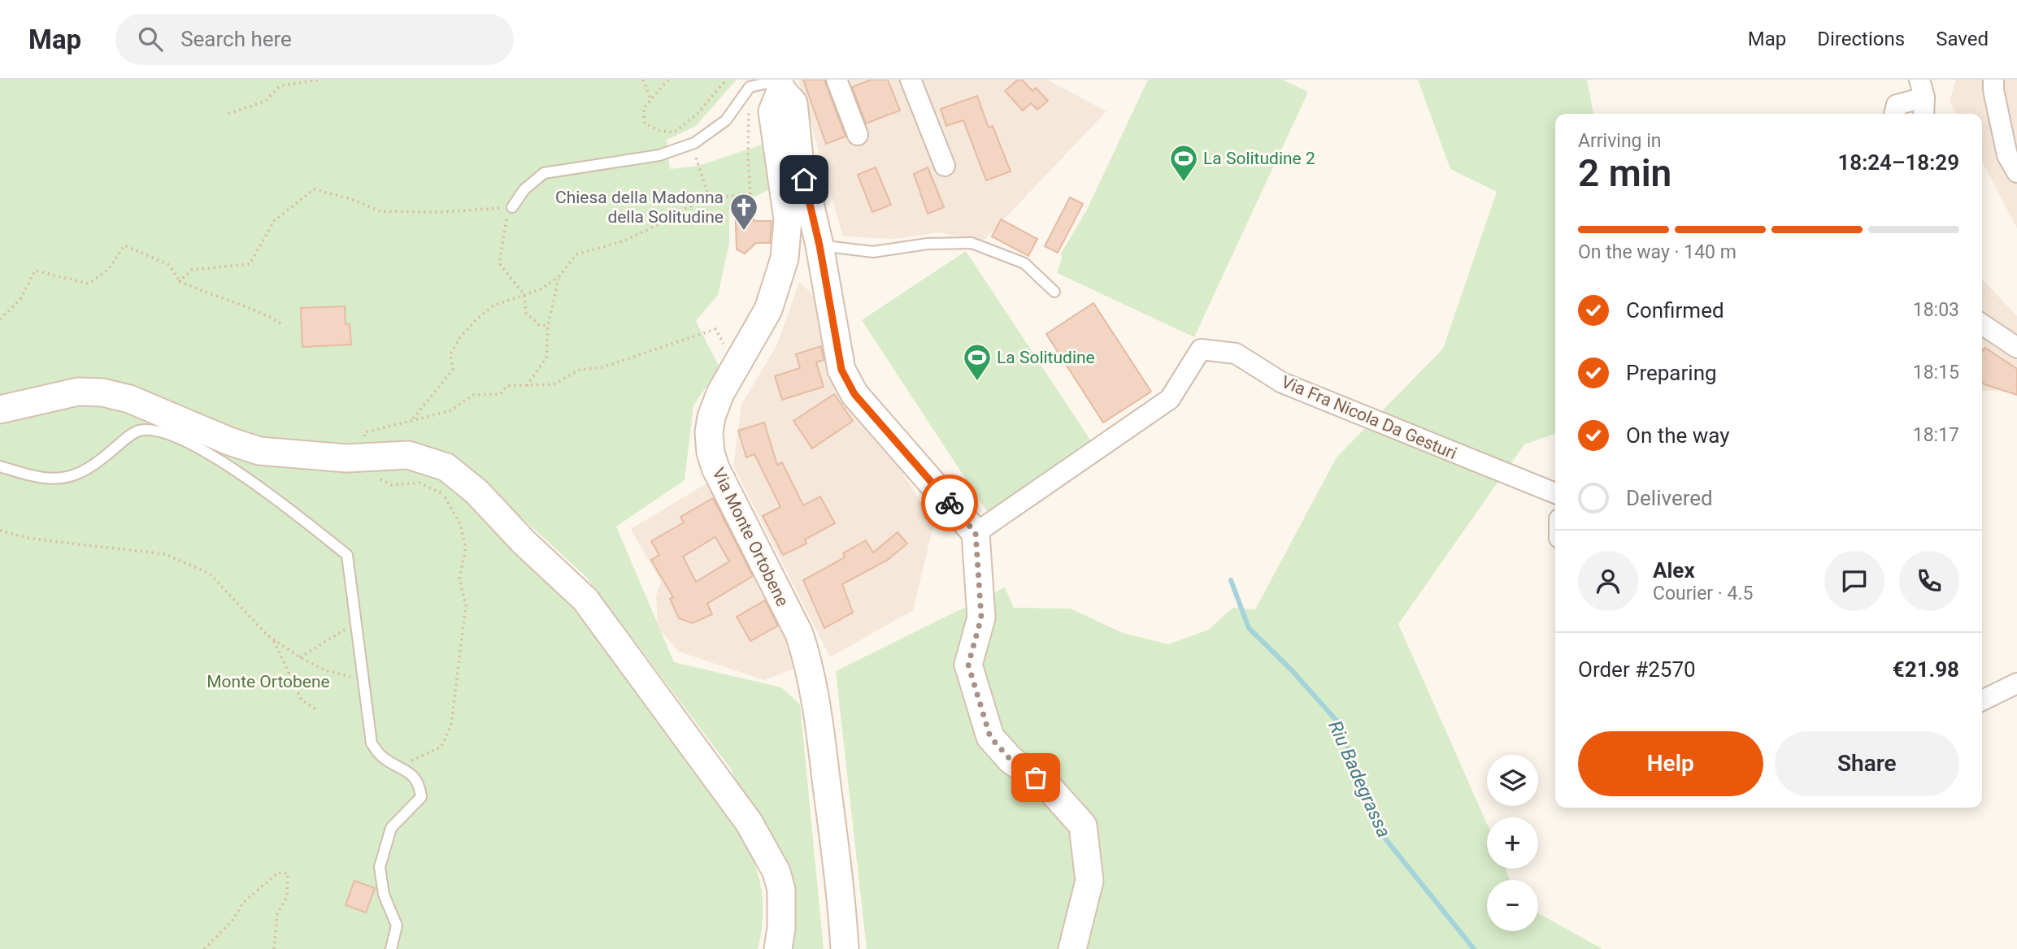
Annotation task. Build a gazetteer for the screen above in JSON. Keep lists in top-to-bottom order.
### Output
{
  "streets": {
    "street": ["Via Fra Nicola Da Gesturi", "Via Monte Ortobene"]
  },
  "water": ["Riu Badegrassa"],
  "parks": ["Monte Ortobene"],
  "places": {
    "sports": ["La Solitudine 2", "La Solitudine"],
    "church": ["Chiesa della Madonna della Solitudine"]
  },
  "page": {
    "header": "Map",
    "search": "Search here",
    "nav": ["Map", "Directions", "Saved"],
    "heading": ["2 min", "Arriving in", "18:24–18:29"],
    "panel": [
      "Alex",
      "Courier · 4.5",
      "Order #2570",
      "€21.98"
    ],
    "bar": "On the way · 140 m",
    "list": [
      ["Confirmed", "18:03"],
      ["Preparing", "18:15"],
      ["On the way", "18:17"],
      "Delivered"
    ],
    "buttons": ["Help", "Share"],
    "map_buttons": ["+", "−"]
  }
}
